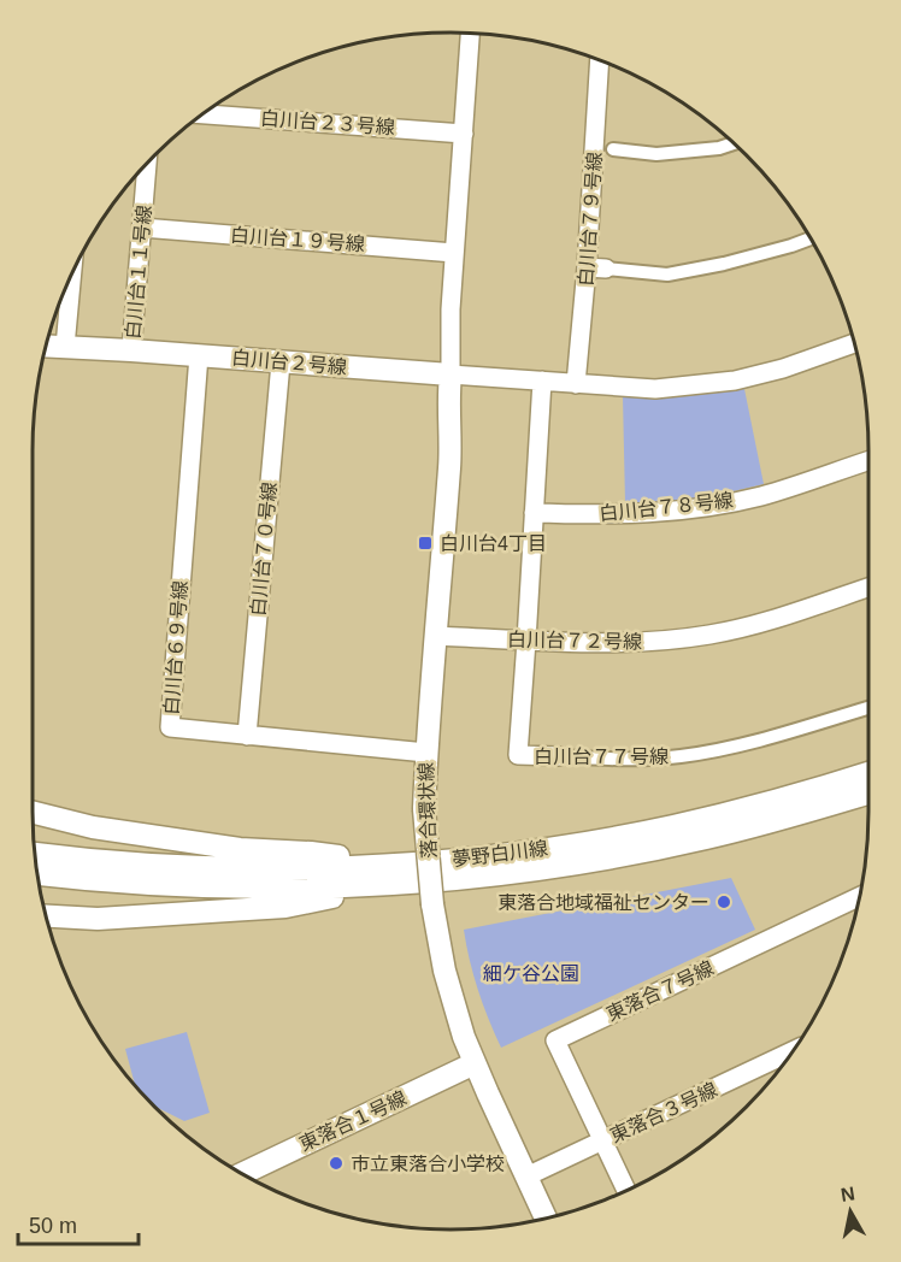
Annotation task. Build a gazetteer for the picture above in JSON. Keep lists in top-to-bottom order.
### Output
{
  "streets": {
    "street": [
      "白川台２３号線",
      "白川台７９号線",
      "白川台１９号線",
      "白川台１１号線",
      "白川台２号線",
      "白川台７８号線",
      "白川台７０号線",
      "白川台７２号線",
      "白川台６９号線",
      "白川台７７号線",
      "落合環状線",
      "夢野白川線",
      "東落合７号線",
      "東落合３号線",
      "東落合１号線"
    ]
  },
  "crossings": [
    ["白川台７９号線", "白川台２号線"],
    ["白川台１９号線", "白川台１１号線"],
    ["白川台１１号線", "白川台２号線"],
    ["白川台２号線", "白川台７０号線"],
    ["白川台２号線", "白川台６９号線"],
    ["白川台２号線", "白川台７７号線"],
    ["白川台２号線", "落合環状線"],
    ["白川台７８号線", "白川台７７号線"],
    ["白川台７０号線", "白川台６９号線"],
    ["白川台７２号線", "白川台７７号線"],
    ["白川台７２号線", "落合環状線"],
    ["白川台６９号線", "落合環状線"],
    ["落合環状線", "東落合３号線"],
    ["落合環状線", "東落合１号線"],
    ["東落合７号線", "東落合３号線"]
  ],
  "parks": ["細ケ谷公園"],
  "places": {
    "transit": ["白川台4丁目"],
    "other": ["東落合地域福祉センター", "市立東落合小学校"]
  },
  "scale_bar": "50 m",
  "north": "top"
}
